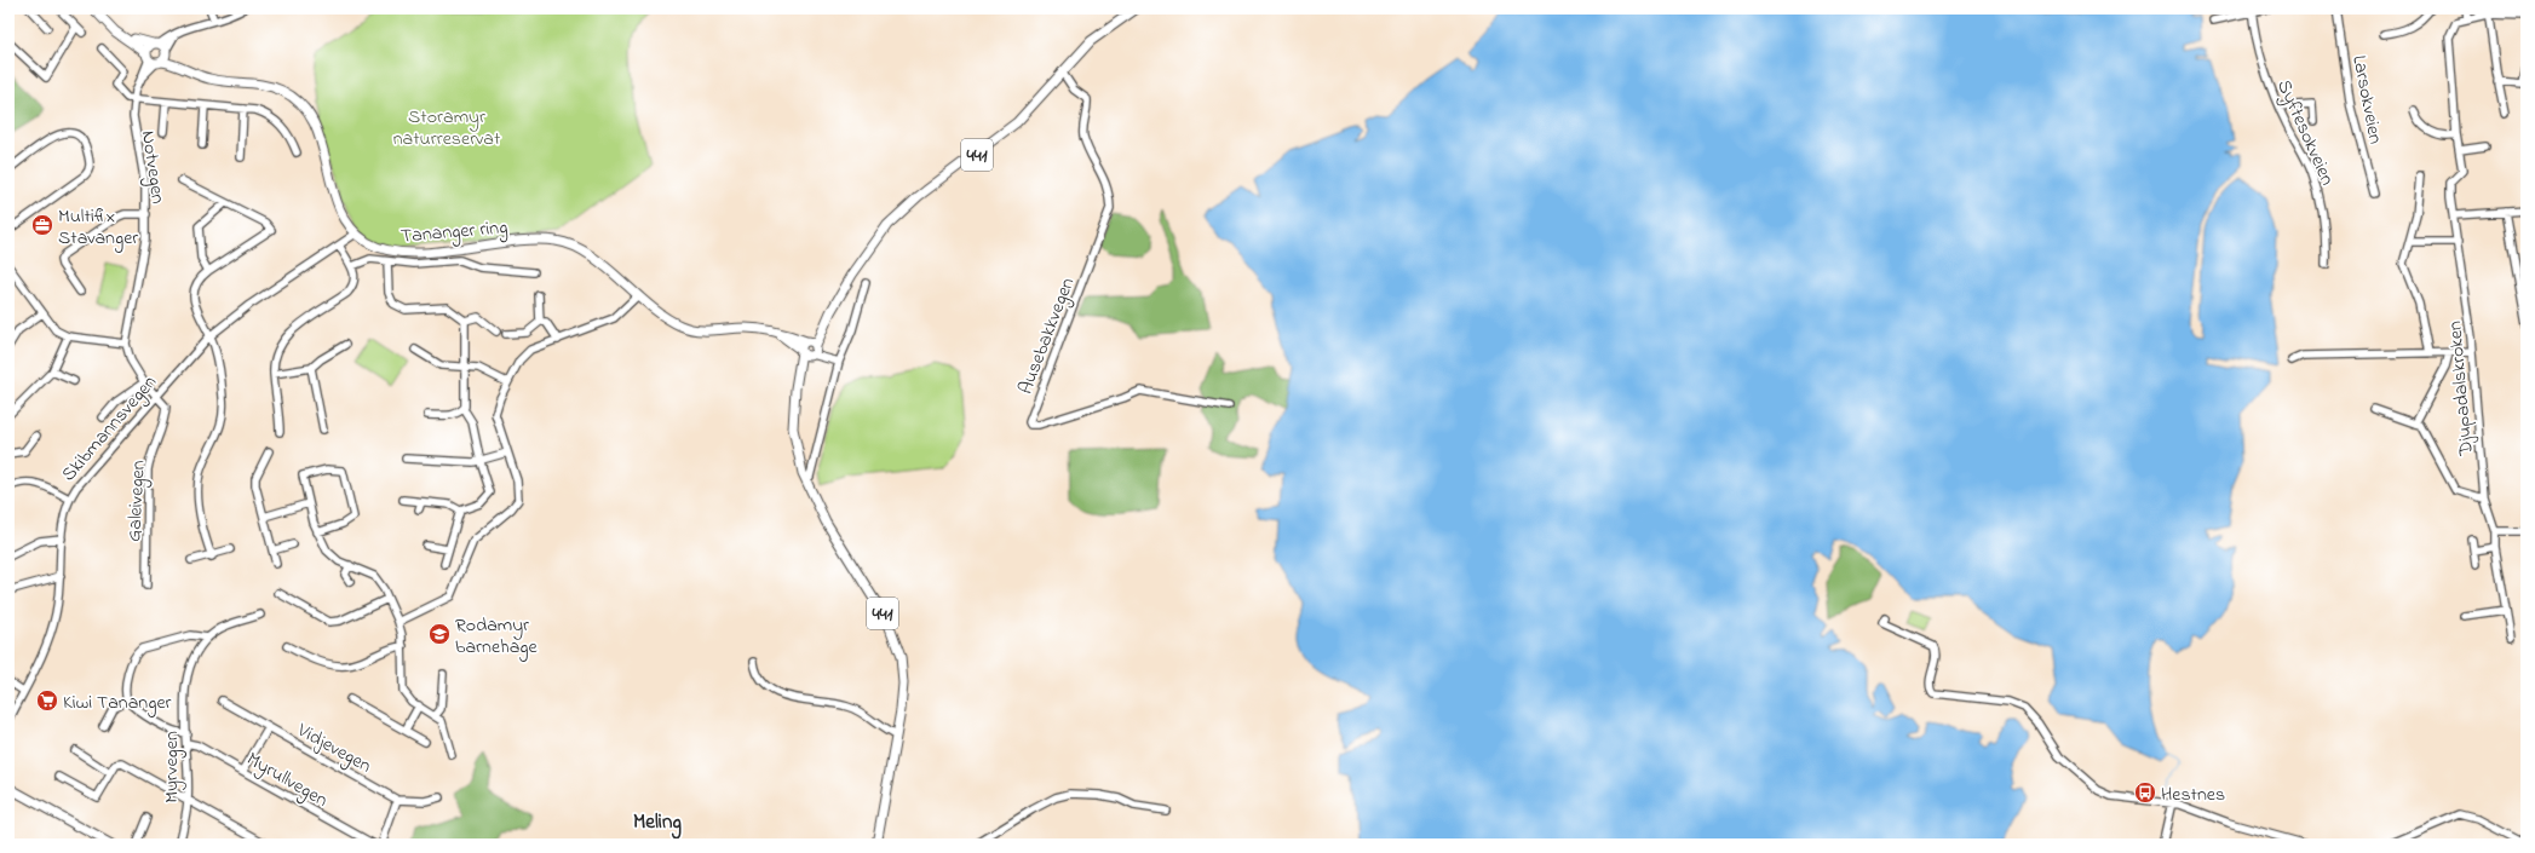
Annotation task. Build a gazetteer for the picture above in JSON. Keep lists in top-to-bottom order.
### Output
{
  "streets": {
    "main road": ["441", "Tananger ring"],
    "street": [
      "Larsokveien",
      "Syftesokveien",
      "Notvegen",
      "Ausebakkvegen",
      "Djupadalskroken",
      "Skibmannsvegen",
      "Galeivegen",
      "Vidjevegen",
      "Myrvegen",
      "Myrullvegen"
    ]
  },
  "crossings": [
    ["441", "Tananger ring"],
    ["441", "Ausebakkvegen"],
    ["Notvegen", "Tananger ring"],
    ["Tananger ring", "Skibmannsvegen"],
    ["Skibmannsvegen", "Galeivegen"],
    ["Myrvegen", "Myrullvegen"]
  ],
  "districts": ["Meling"],
  "parks": ["Storamyr naturreservat"],
  "places": {
    "office": ["Multifix Stavanger"],
    "school or university": ["Rodamyr barnehage"],
    "supermarket": ["Kiwi Tananger"],
    "bus stop": ["Hestnes"]
  }
}
